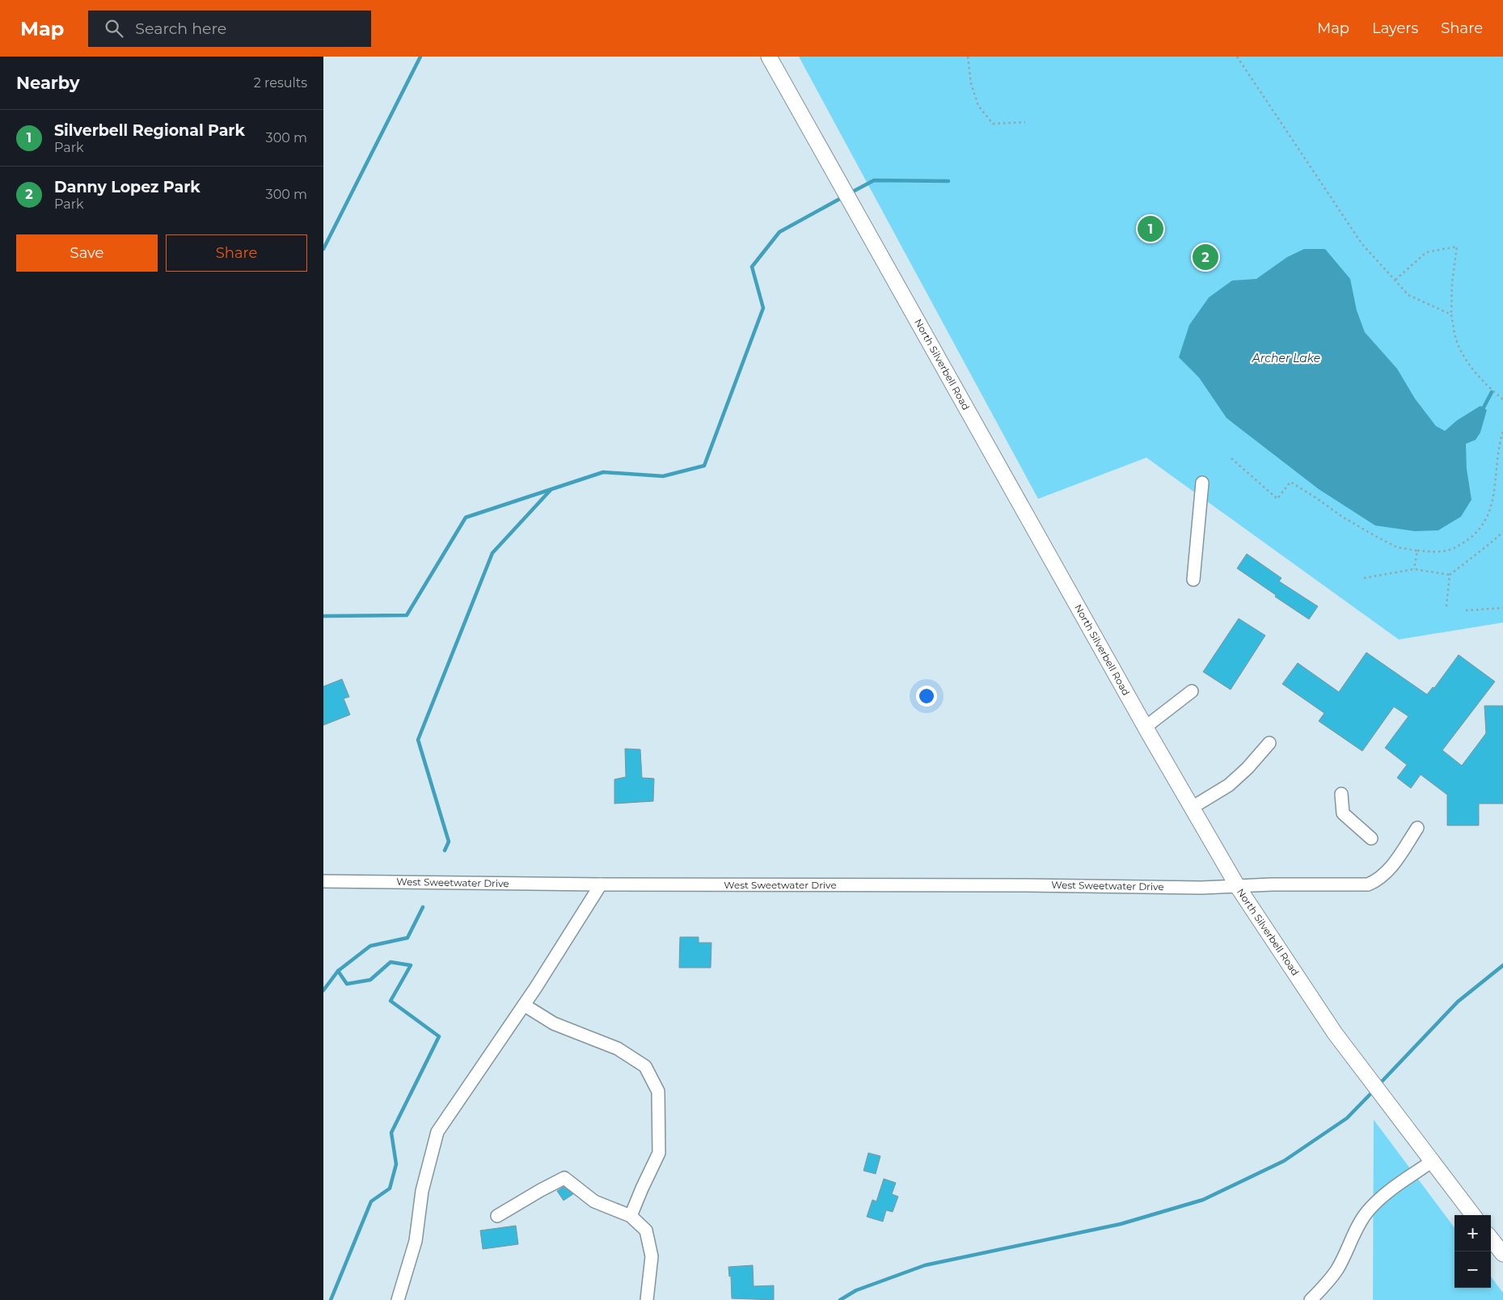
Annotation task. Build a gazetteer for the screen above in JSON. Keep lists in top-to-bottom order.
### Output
{
  "streets": {
    "main road": ["North Silverbell Road"],
    "street": ["West Sweetwater Drive"]
  },
  "crossings": [
    ["North Silverbell Road", "West Sweetwater Drive"]
  ],
  "water": ["Archer Lake"],
  "page": {
    "header": "Map",
    "search": "Search here",
    "nav": ["Map", "Layers", "Share"],
    "heading": ["Nearby", "2 results"],
    "list": [
      {
        "mark": "1",
        "name": "Silverbell Regional Park",
        "note": "Park",
        "value": "300 m"
      },
      {
        "mark": "2",
        "name": "Danny Lopez Park",
        "note": "Park",
        "value": "300 m"
      }
    ],
    "pins": ["1", "2"],
    "buttons": ["Save", "Share"],
    "map_buttons": ["+", "−"]
  }
}
